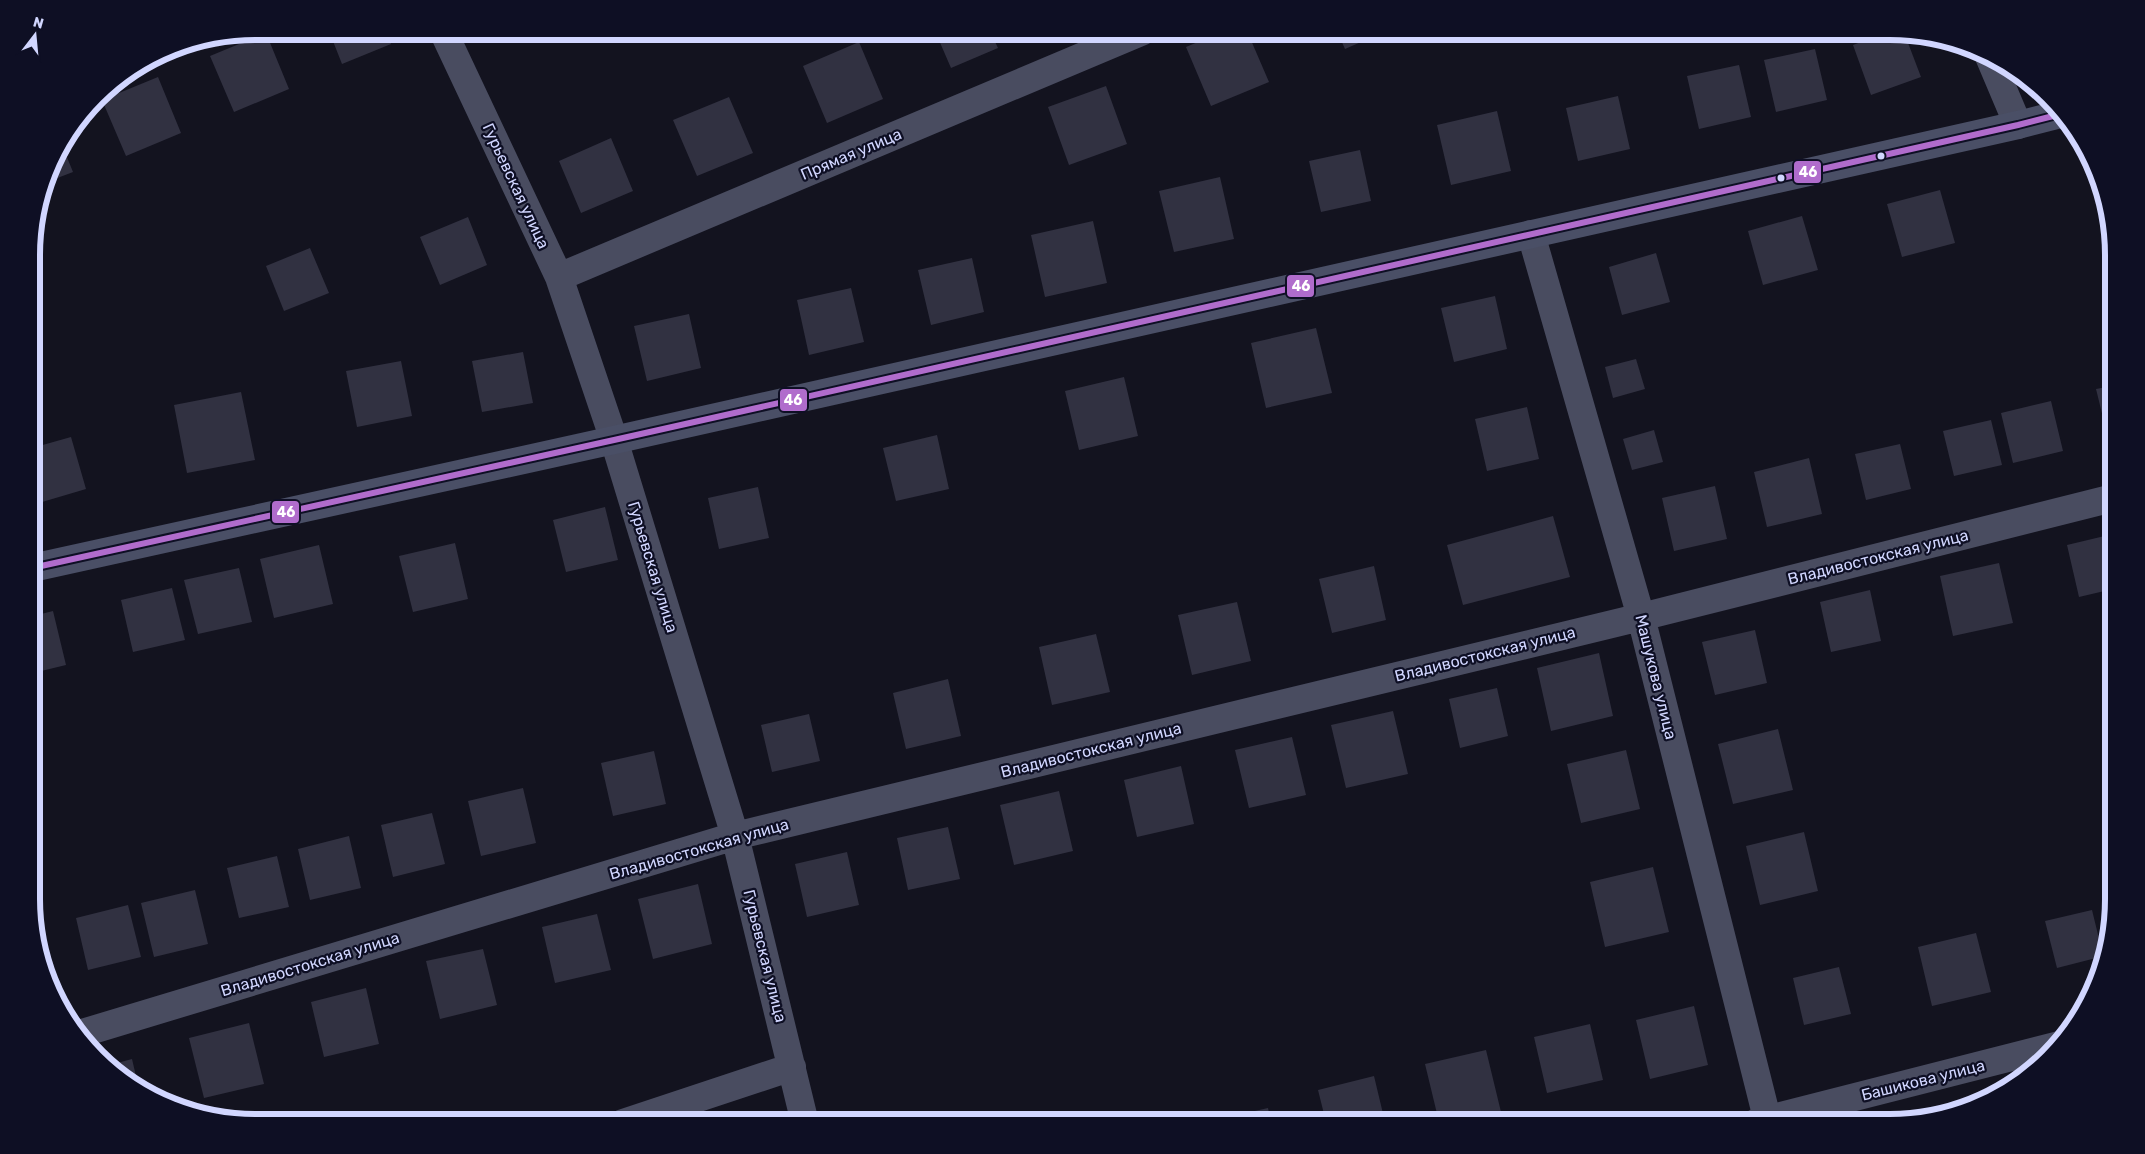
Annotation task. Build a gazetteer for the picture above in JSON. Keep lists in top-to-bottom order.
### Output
{
  "streets": {
    "street": [
      "Прямая улица",
      "Гурьевская улица",
      "Владивостокская улица",
      "Машукова улица",
      "Башикова улица"
    ]
  },
  "crossings": [
    ["Прямая улица", "Гурьевская улица"],
    ["Гурьевская улица", "Владивостокская улица"],
    ["Владивостокская улица", "Машукова улица"]
  ],
  "lines": ["transit line 46"],
  "north": "top"
}
